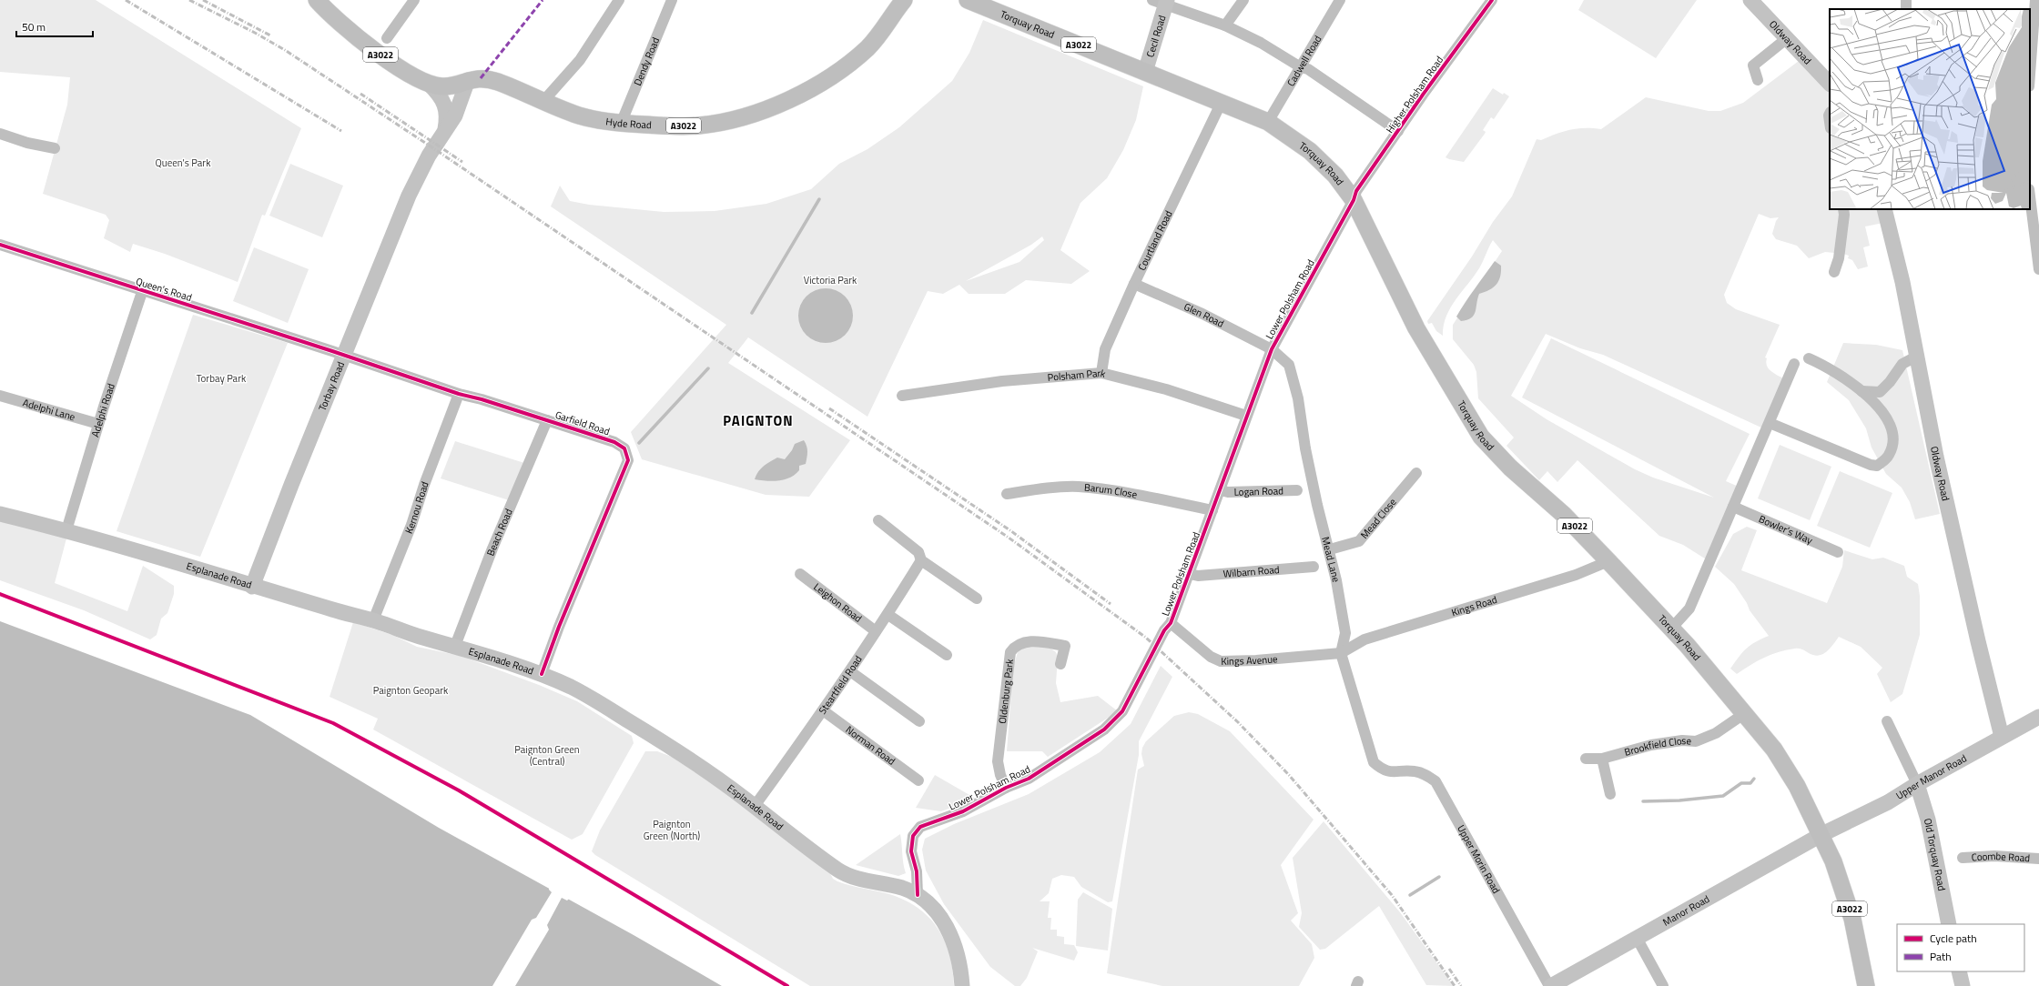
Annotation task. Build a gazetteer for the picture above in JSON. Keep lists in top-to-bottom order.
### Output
{
  "streets": {
    "main road": [
      "Torquay Road",
      "Cecil Road",
      "Oldway Road",
      "A3022",
      "Hyde Road",
      "Torbay Road",
      "Esplanade Road",
      "Upper Manor Road",
      "Old Torquay Road",
      "Manor Road"
    ],
    "street": [
      "Cadwell Road",
      "Dendy Road",
      "Higher Polsham Road",
      "Courtland Road",
      "Queen's Road",
      "Lower Polsham Road",
      "Glen Road",
      "Polsham Park",
      "Adelphi Lane",
      "Adelphi Road",
      "Garfield Road",
      "Barum Close",
      "Logan Road",
      "Kernou Road",
      "Mead Close",
      "Bowler's Way",
      "Beach Road",
      "Mead Lane",
      "Wilbarn Road",
      "Leighon Road",
      "Kings Road",
      "Kings Avenue",
      "Steartfield Road",
      "Oldenburg Park",
      "Norman Road",
      "Brookfield Close",
      "Coombe Road",
      "Upper Morin Road"
    ]
  },
  "crossings": [
    ["Torquay Road", "Cecil Road"],
    ["Torquay Road", "Cadwell Road"],
    ["Torquay Road", "Higher Polsham Road"],
    ["Torquay Road", "Courtland Road"],
    ["Torquay Road", "Lower Polsham Road"],
    ["Torquay Road", "Kings Road"],
    ["Torquay Road", "Brookfield Close"],
    ["Torquay Road", "Upper Manor Road"],
    ["Torquay Road", "Manor Road"],
    ["Oldway Road", "Upper Manor Road"],
    ["A3022", "Hyde Road"],
    ["A3022", "Torbay Road"],
    ["Dendy Road", "Hyde Road"],
    ["Higher Polsham Road", "Lower Polsham Road"],
    ["Hyde Road", "Torbay Road"],
    ["Courtland Road", "Glen Road"],
    ["Courtland Road", "Polsham Park"],
    ["Queen's Road", "Torbay Road"],
    ["Queen's Road", "Adelphi Road"],
    ["Queen's Road", "Garfield Road"],
    ["Lower Polsham Road", "Glen Road"],
    ["Lower Polsham Road", "Polsham Park"],
    ["Lower Polsham Road", "Barum Close"],
    ["Lower Polsham Road", "Logan Road"],
    ["Lower Polsham Road", "Mead Lane"],
    ["Lower Polsham Road", "Wilbarn Road"],
    ["Lower Polsham Road", "Esplanade Road"],
    ["Lower Polsham Road", "Kings Avenue"],
    ["Lower Polsham Road", "Oldenburg Park"],
    ["Glen Road", "Mead Lane"],
    ["Torbay Road", "Garfield Road"],
    ["Torbay Road", "Esplanade Road"],
    ["Adelphi Lane", "Adelphi Road"],
    ["Adelphi Road", "Esplanade Road"],
    ["Garfield Road", "Kernou Road"],
    ["Garfield Road", "Beach Road"],
    ["Garfield Road", "Esplanade Road"],
    ["Kernou Road", "Esplanade Road"],
    ["Mead Close", "Mead Lane"],
    ["Beach Road", "Esplanade Road"],
    ["Mead Lane", "Kings Road"],
    ["Mead Lane", "Kings Avenue"],
    ["Mead Lane", "Upper Morin Road"],
    ["Esplanade Road", "Steartfield Road"],
    ["Leighon Road", "Steartfield Road"],
    ["Kings Road", "Kings Avenue"],
    ["Steartfield Road", "Norman Road"],
    ["Upper Manor Road", "Old Torquay Road"],
    ["Upper Manor Road", "Manor Road"],
    ["Upper Morin Road", "Manor Road"]
  ],
  "districts": ["PAIGNTON"],
  "parks": [
    "Queen's Park",
    "Victoria Park",
    "Torbay Park",
    "Paignton Geopark",
    "Paignton Green (Central)",
    "Paignton Green (North)"
  ],
  "legend": ["Cycle path", "Path"],
  "scale_bar": "50 m"
}
